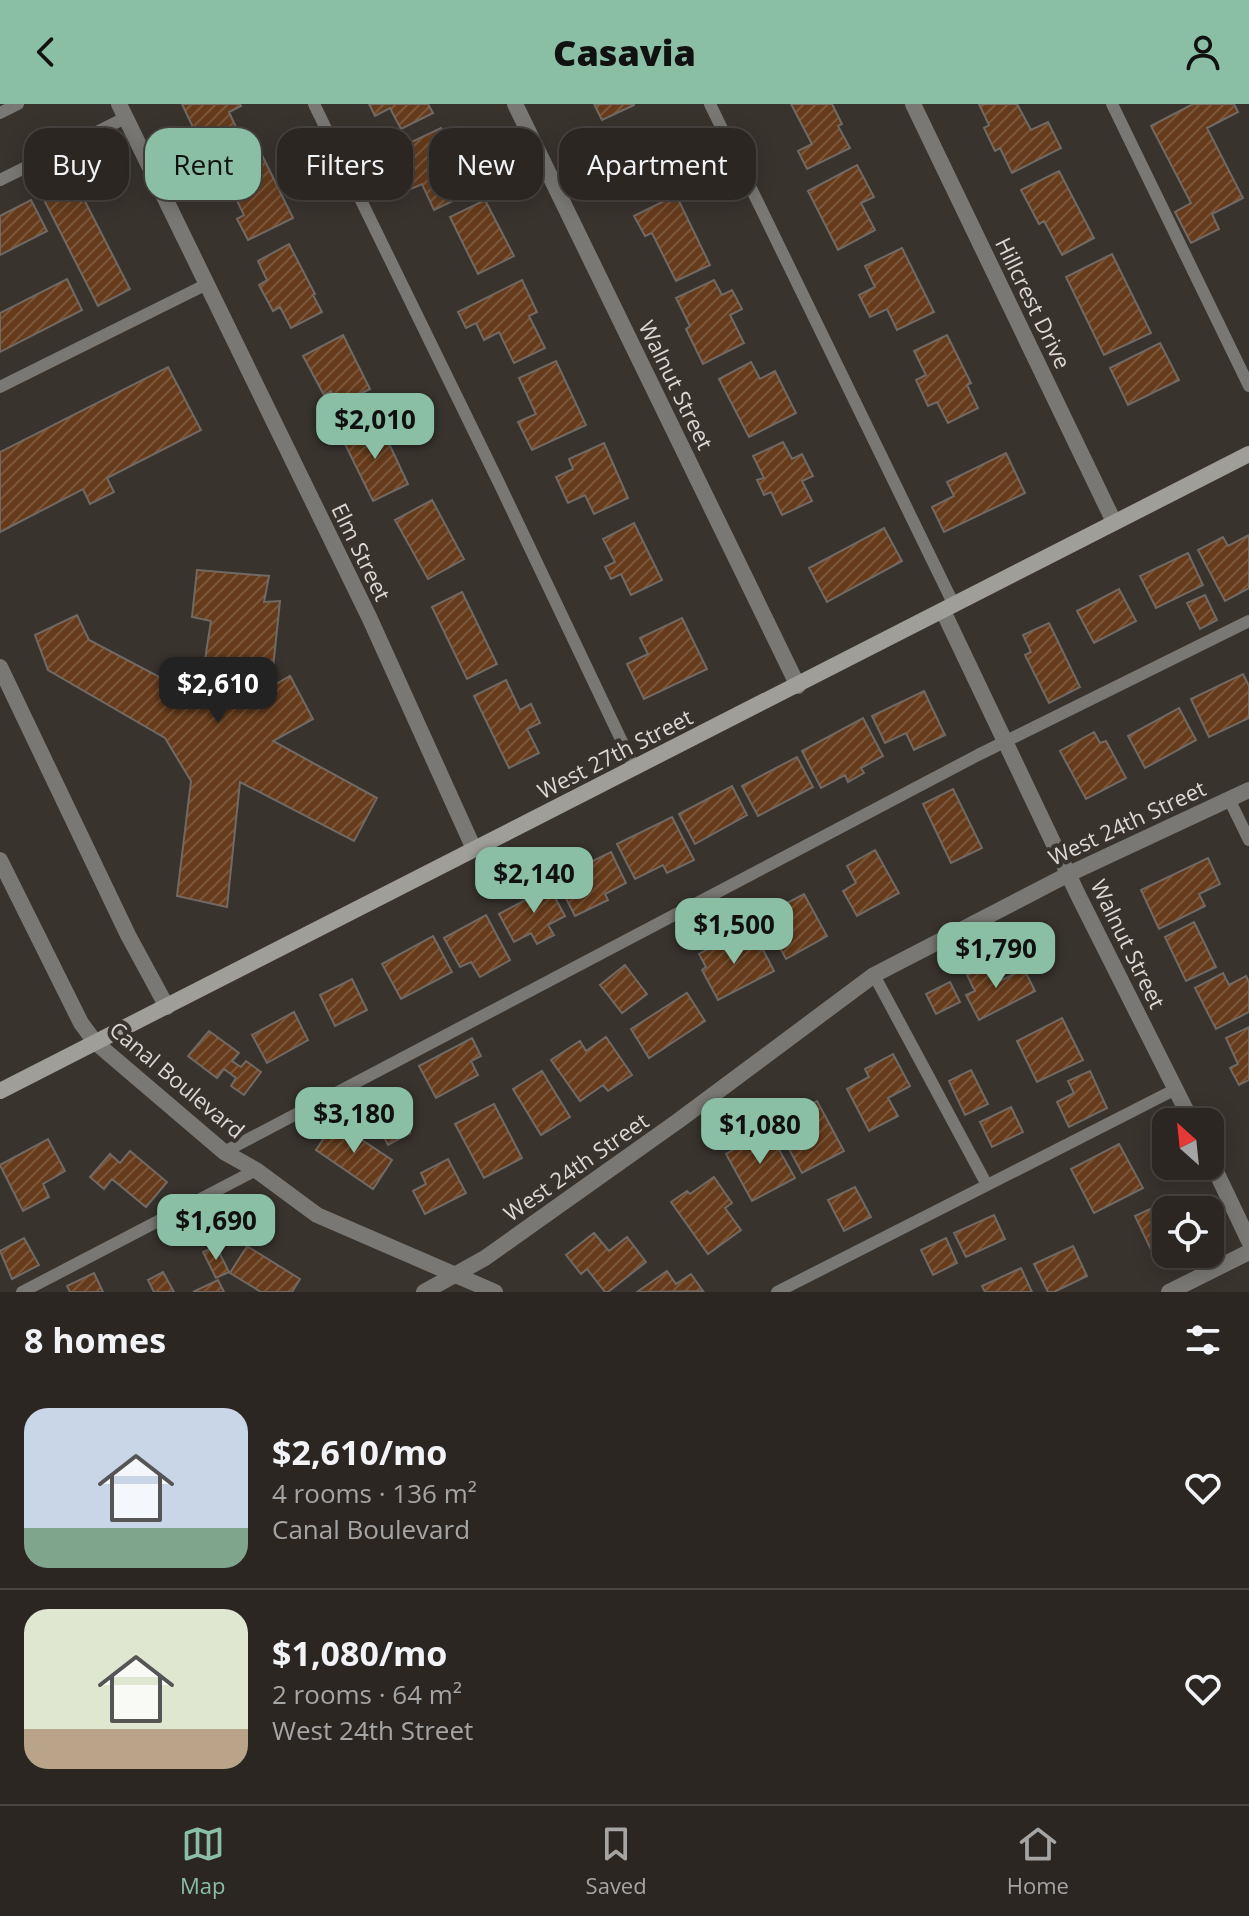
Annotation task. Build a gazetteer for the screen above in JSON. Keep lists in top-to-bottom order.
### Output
{
  "streets": {
    "main road": ["West 27th Street"],
    "street": [
      "Hillcrest Drive",
      "Walnut Street",
      "Elm Street",
      "West 24th Street",
      "Canal Boulevard"
    ]
  },
  "crossings": [
    ["Hillcrest Drive", "West 27th Street"],
    ["Walnut Street", "West 27th Street"],
    ["Walnut Street", "West 24th Street"],
    ["Elm Street", "West 27th Street"],
    ["West 27th Street", "Canal Boulevard"],
    ["West 24th Street", "Canal Boulevard"]
  ],
  "north": "top left",
  "page": {
    "header": "Casavia",
    "chip": [
      "Buy",
      "Rent",
      "Filters",
      "New",
      "Apartment"
    ],
    "price": [
      "$2,010",
      "$2,610",
      "$2,140",
      "$1,500",
      "$1,790",
      "$3,180",
      "$1,080",
      "$1,690"
    ],
    "heading": "8 homes",
    "list": [
      {
        "name": "$2,610/mo",
        "note": "4 rooms · 136 m² · Canal Boulevard"
      },
      {
        "name": "$1,080/mo",
        "note": "2 rooms · 64 m² · West 24th Street"
      }
    ],
    "tabs": ["Map", "Saved", "Home"]
  }
}
